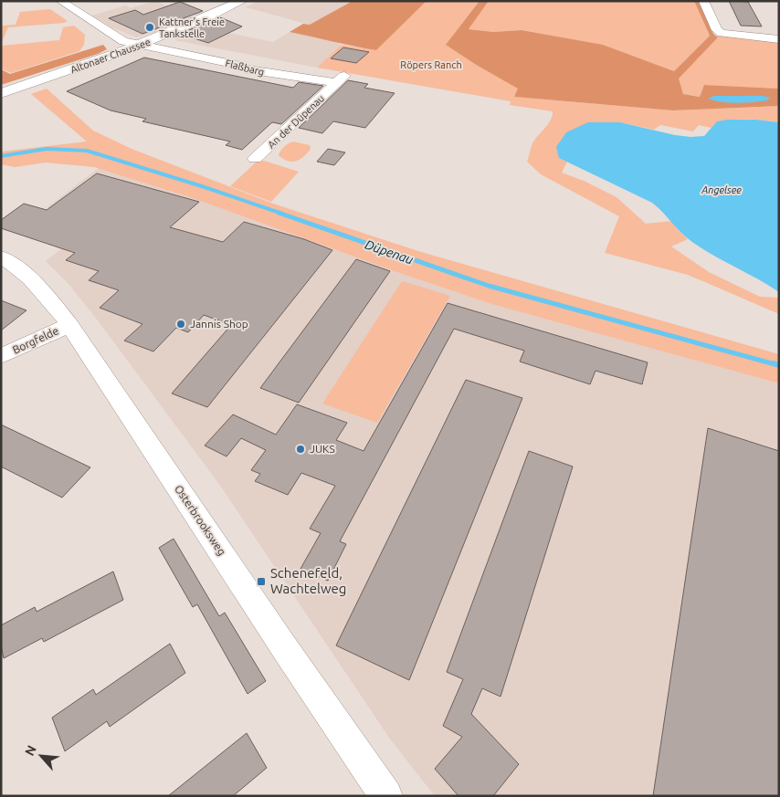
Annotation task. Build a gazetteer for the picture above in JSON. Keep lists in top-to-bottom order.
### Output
{
  "streets": {
    "main road": ["Altonaer Chaussee"],
    "street": [
      "Flaßbarg",
      "An der Düpenau",
      "Borgfelde",
      "Osterbrooksweg"
    ]
  },
  "crossings": [
    ["Altonaer Chaussee", "Flaßbarg"],
    ["Flaßbarg", "An der Düpenau"],
    ["Borgfelde", "Osterbrooksweg"]
  ],
  "water": ["Angelsee", "Düpenau"],
  "parks": ["Röpers Ranch"],
  "places": {
    "other": ["Kattner's Freie Tankstelle", "Jannis Shop", "JUKS"],
    "transit": ["Schenefeld, Wachtelweg"]
  },
  "north": "top left"
}
